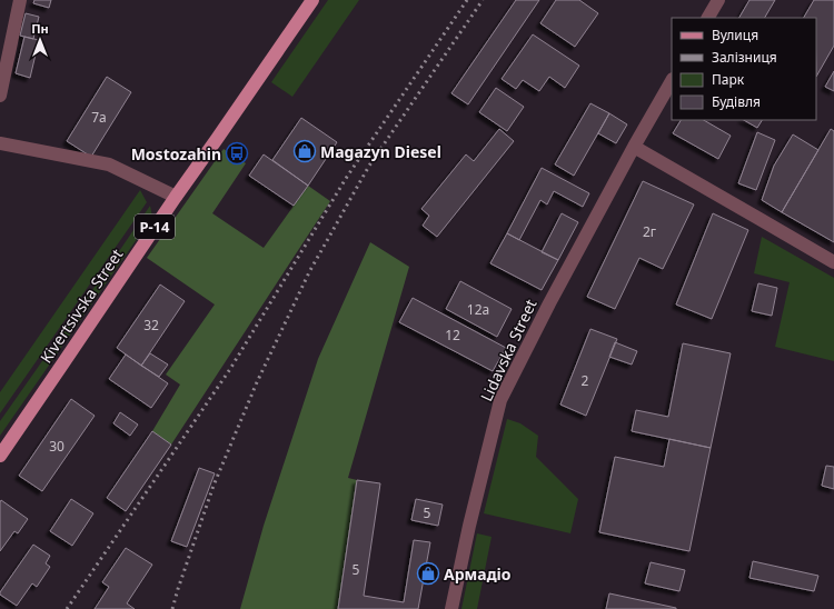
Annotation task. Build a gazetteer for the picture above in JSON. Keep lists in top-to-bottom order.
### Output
{
  "streets": {
    "main road": ["Р-14", "Kivertsivska Street"],
    "street": ["Lidavska Street"]
  },
  "places": {
    "shop": ["Magazyn Diesel", "Армадіо"],
    "bus stop": ["Mostozahin"]
  },
  "house_numbers": [
    "7а",
    "2г",
    "12а",
    "32",
    "12",
    "2",
    "30",
    "5",
    "5"
  ],
  "legend": [
    "Вулиця",
    "Залізниця",
    "Парк",
    "Будівля"
  ],
  "north": "top"
}
